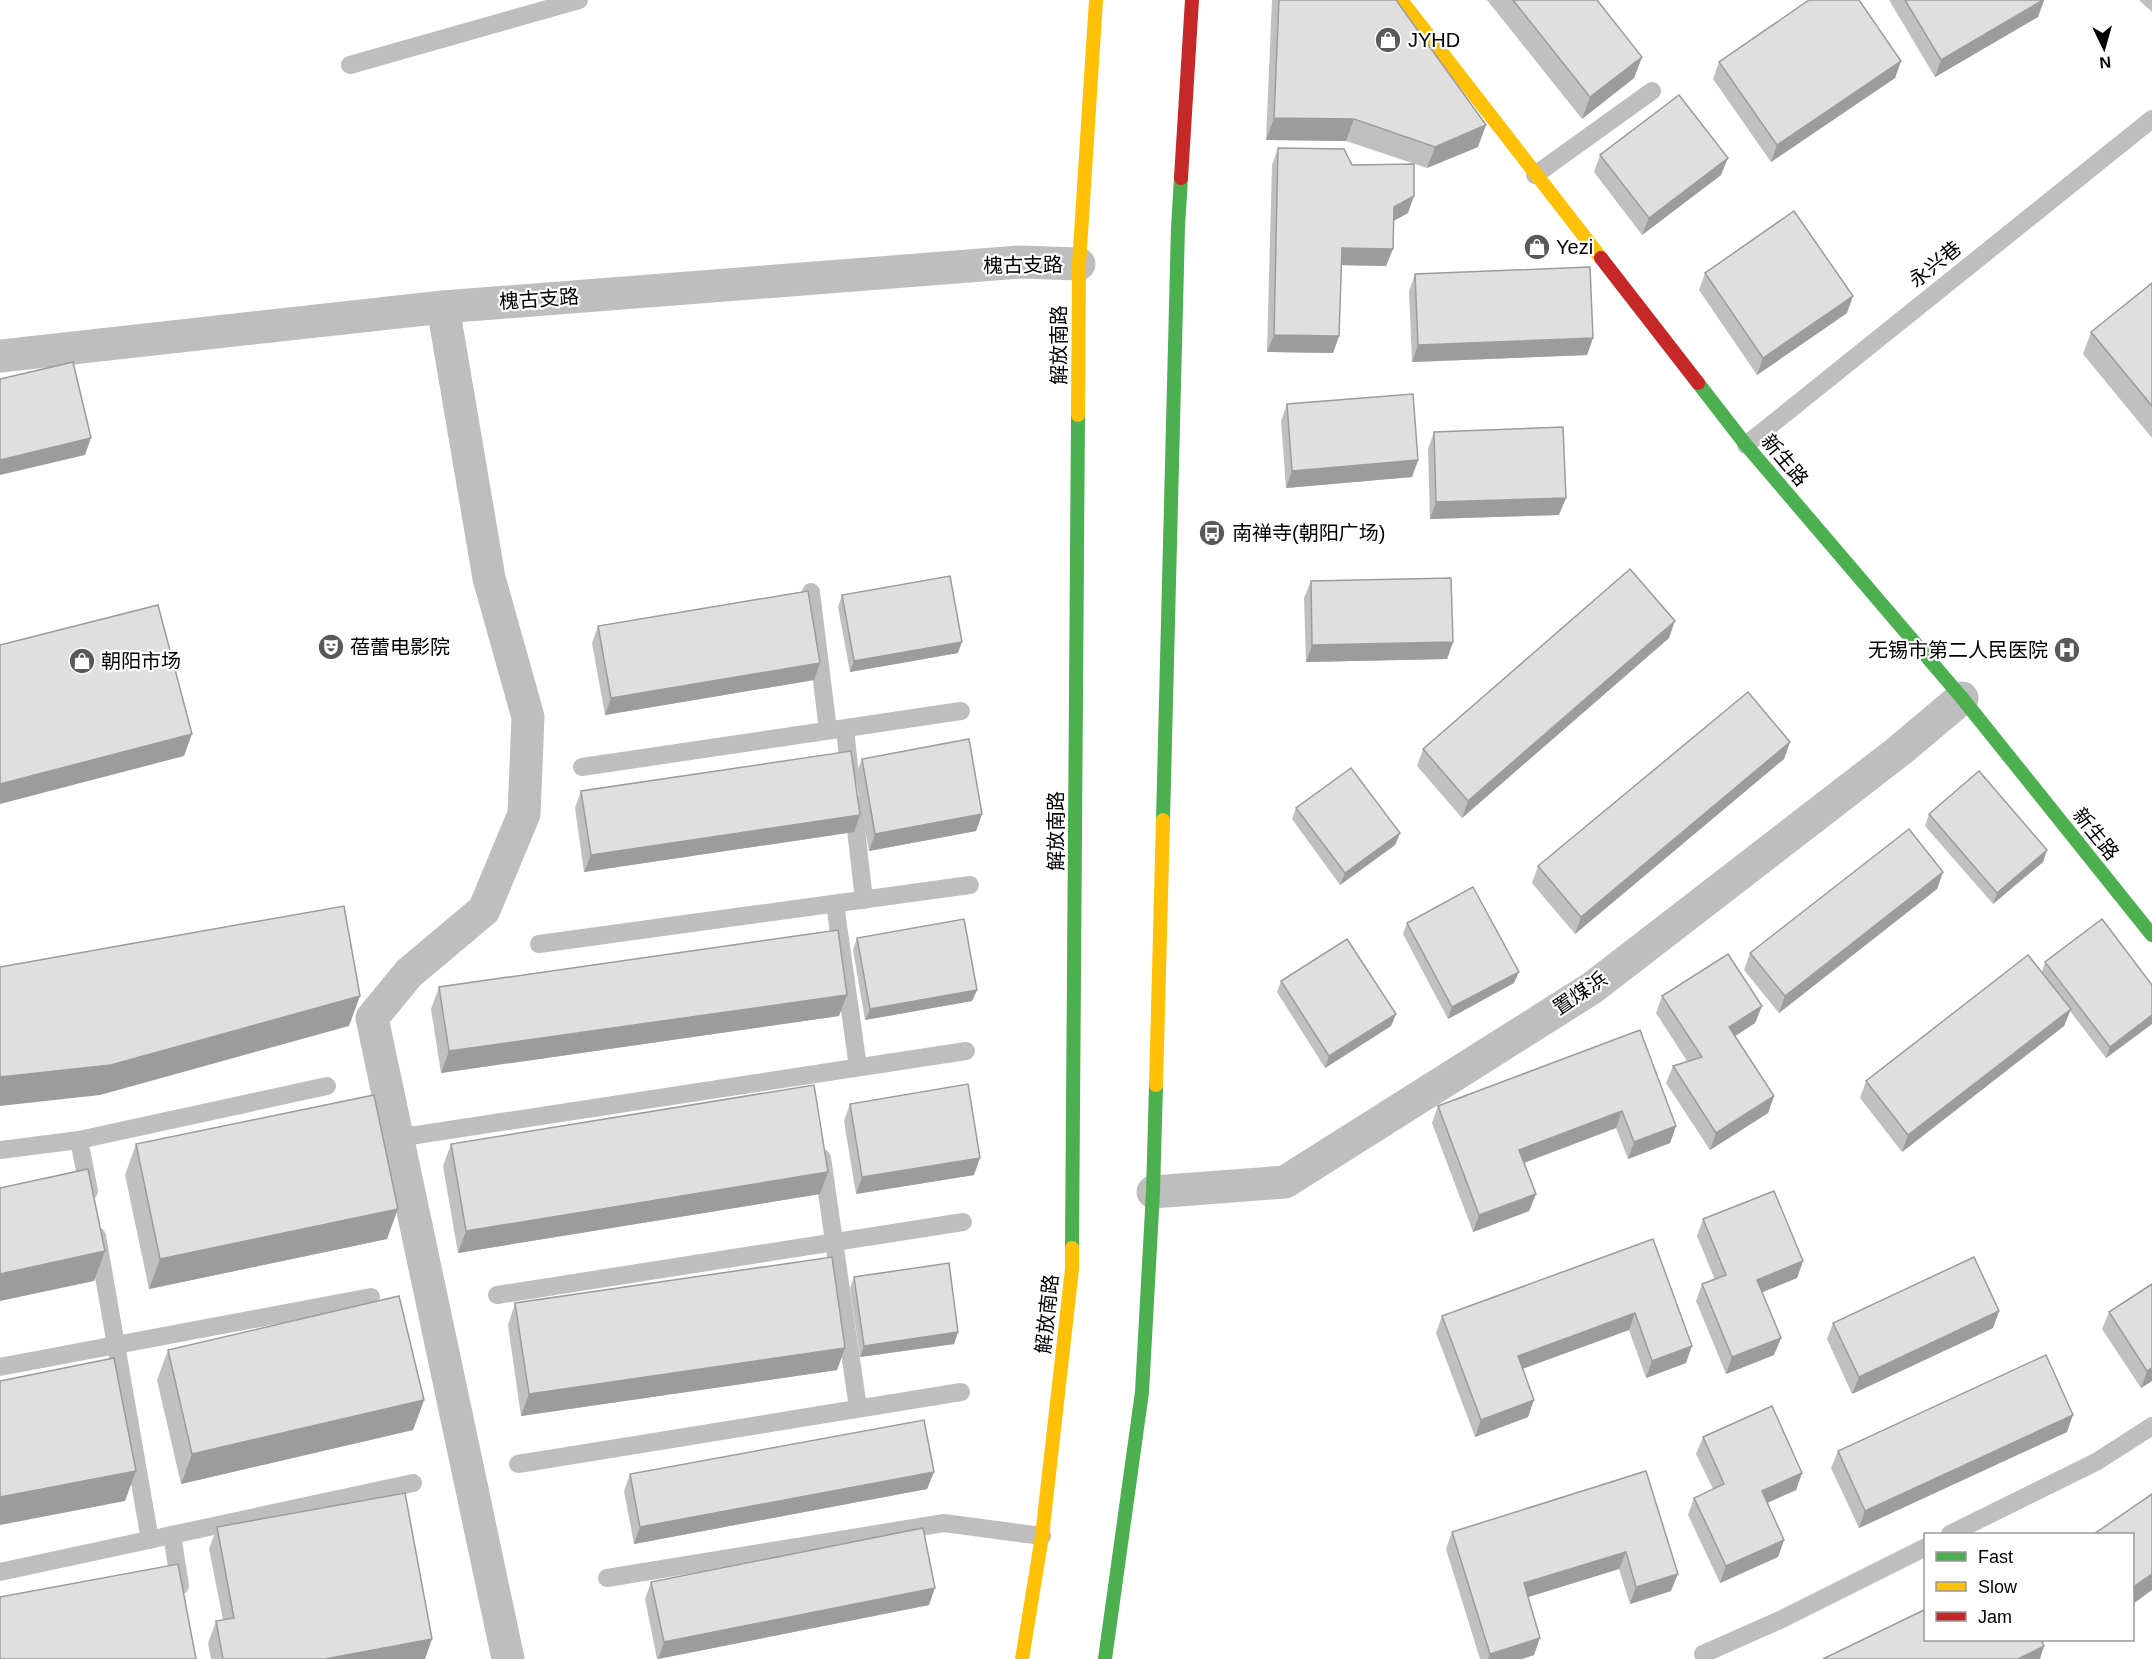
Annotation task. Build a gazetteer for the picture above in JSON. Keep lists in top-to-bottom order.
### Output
{
  "streets": {
    "main road": ["解放南路", "新生路"],
    "street": ["槐古支路", "置煤浜"],
    "lane": ["永兴巷"]
  },
  "crossings": [
    ["永兴巷", "新生路"],
    ["槐古支路", "解放南路"],
    ["新生路", "置煤浜"]
  ],
  "places": {
    "shop": ["JYHD", "Yezi", "朝阳市场"],
    "bus stop": ["南禅寺(朝阳广场)"],
    "theatre": ["蓓蕾电影院"],
    "hospital": ["无锡市第二人民医院"]
  },
  "legend": ["Fast", "Slow", "Jam"],
  "north": "bottom"
}
